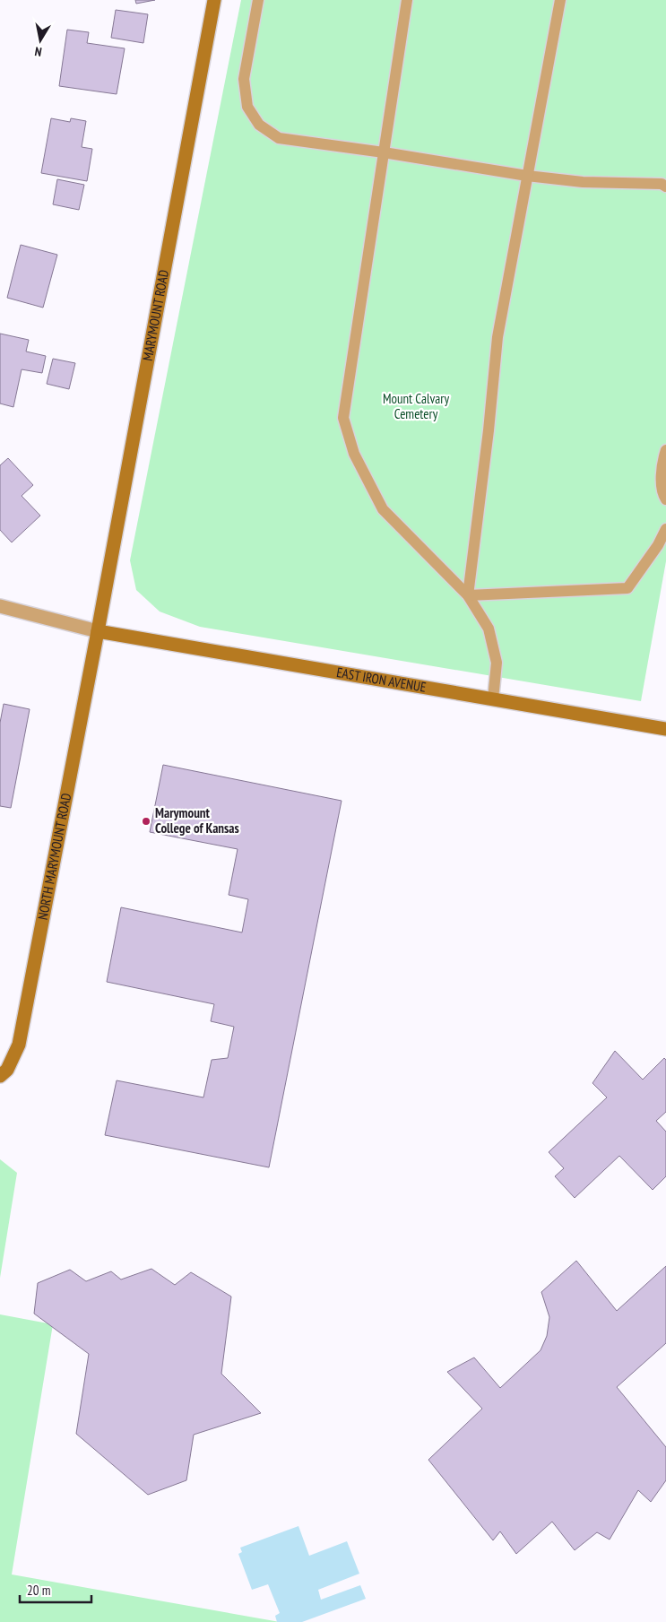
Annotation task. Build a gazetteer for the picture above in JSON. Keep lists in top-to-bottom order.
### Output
{
  "streets": {
    "street": ["MARYMOUNT ROAD", "EAST IRON AVENUE", "NORTH MARYMOUNT ROAD"]
  },
  "crossings": [
    ["MARYMOUNT ROAD", "EAST IRON AVENUE"],
    ["MARYMOUNT ROAD", "NORTH MARYMOUNT ROAD"],
    ["EAST IRON AVENUE", "NORTH MARYMOUNT ROAD"]
  ],
  "parks": ["Mount Calvary Cemetery"],
  "places": ["Marymount College of Kansas"],
  "scale_bar": "20 m",
  "north": "bottom"
}
